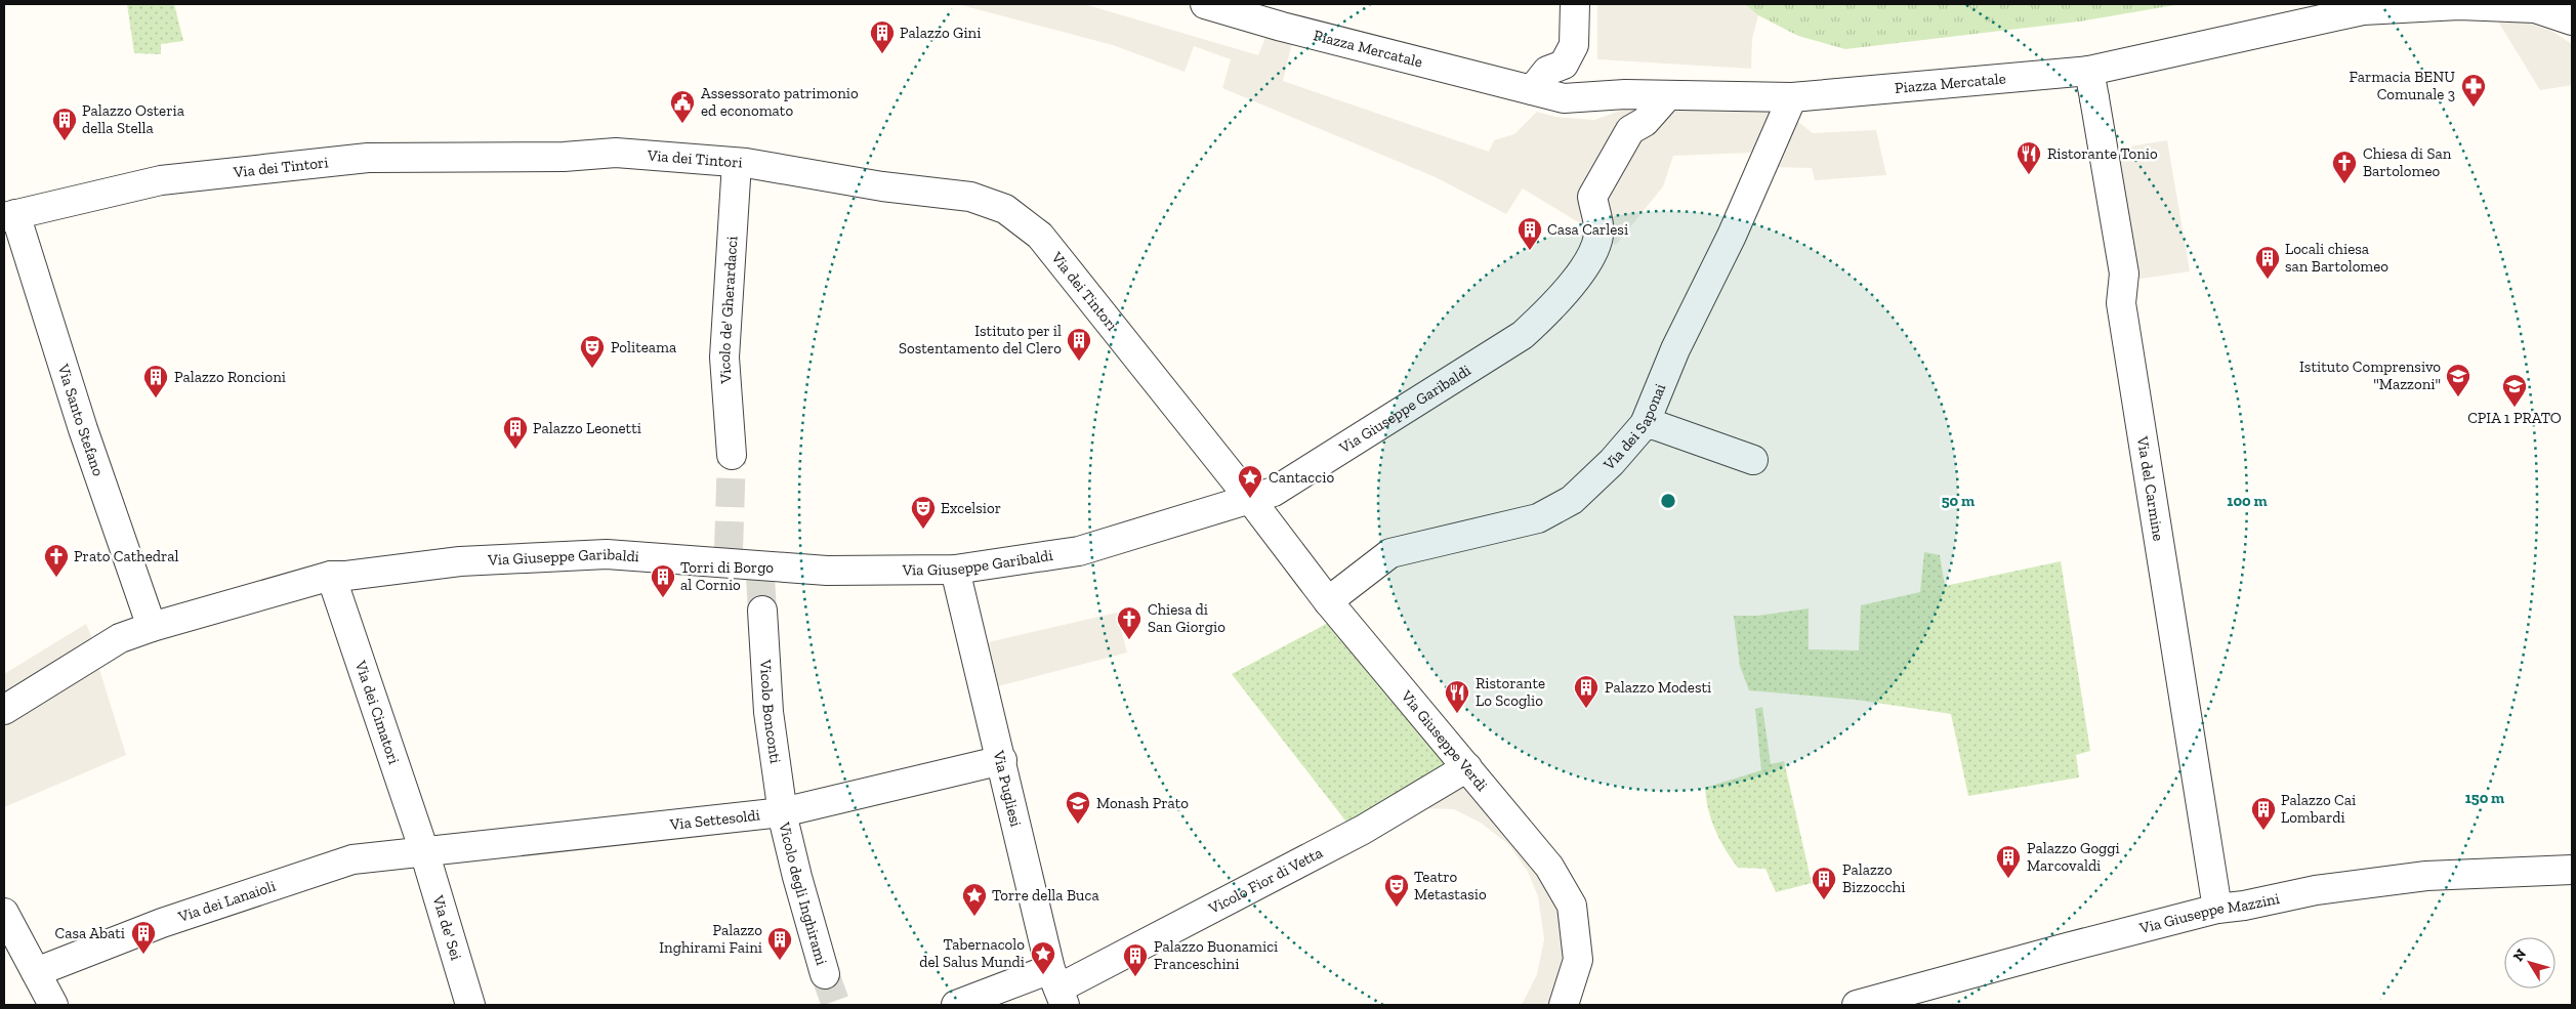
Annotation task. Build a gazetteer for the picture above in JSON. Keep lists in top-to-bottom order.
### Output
{
  "streets": {
    "street": [
      "Piazza Mercatale",
      "Via dei Tintori",
      "Vicolo de' Gherardacci",
      "Via Giuseppe Garibaldi",
      "Via Santo Stefano",
      "Via dei Saponai",
      "Via del Carmine",
      "Vicolo Bonconti",
      "Via dei Cimatori",
      "Via Giuseppe Verdi",
      "Via Pugliesi",
      "Via Settesoldi",
      "Vicolo Fior di Vetta",
      "Vicolo degli Inghirami",
      "Via dei Lanaioli",
      "Via Giuseppe Mazzini",
      "Via de' Sei"
    ]
  },
  "crossings": [
    ["Piazza Mercatale", "Via Giuseppe Garibaldi"],
    ["Piazza Mercatale", "Via dei Saponai"],
    ["Piazza Mercatale", "Via del Carmine"],
    ["Via dei Tintori", "Vicolo de' Gherardacci"],
    ["Via dei Tintori", "Via Giuseppe Garibaldi"],
    ["Via dei Tintori", "Via Santo Stefano"],
    ["Via dei Tintori", "Via Giuseppe Verdi"],
    ["Via Giuseppe Garibaldi", "Via Santo Stefano"],
    ["Via Giuseppe Garibaldi", "Via dei Cimatori"],
    ["Via Giuseppe Garibaldi", "Via Giuseppe Verdi"],
    ["Via Giuseppe Garibaldi", "Via Pugliesi"],
    ["Via dei Saponai", "Via Giuseppe Verdi"],
    ["Via del Carmine", "Via Giuseppe Mazzini"],
    ["Vicolo Bonconti", "Via Settesoldi"],
    ["Vicolo Bonconti", "Vicolo degli Inghirami"],
    ["Via dei Cimatori", "Via Settesoldi"],
    ["Via dei Cimatori", "Via dei Lanaioli"],
    ["Via dei Cimatori", "Via de' Sei"],
    ["Via Giuseppe Verdi", "Vicolo Fior di Vetta"],
    ["Via Pugliesi", "Via Settesoldi"],
    ["Via Pugliesi", "Vicolo Fior di Vetta"],
    ["Via Settesoldi", "Vicolo degli Inghirami"],
    ["Via Settesoldi", "Via dei Lanaioli"],
    ["Via Settesoldi", "Via de' Sei"],
    ["Via dei Lanaioli", "Via de' Sei"]
  ],
  "places": {
    "building": [
      "Palazzo Gini",
      "Palazzo Osteria della Stella",
      "Casa Carlesi",
      "Locali chiesa san Bartolomeo",
      "Istituto per il Sostentamento del Clero",
      "Palazzo Roncioni",
      "Palazzo Leonetti",
      "Torri di Borgo al Cornio",
      "Palazzo Modesti",
      "Palazzo Cai Lombardi",
      "Palazzo Goggi Marcovaldi",
      "Palazzo Bizzocchi",
      "Casa Abati",
      "Palazzo Inghirami Faini",
      "Palazzo Buonamici Franceschini"
    ],
    "pharmacy": ["Farmacia BENU Comunale 3"],
    "public building": ["Assessorato patrimonio ed economato"],
    "restaurant": ["Ristorante Tonio", "Ristorante Lo Scoglio"],
    "church": ["Chiesa di San Bartolomeo", "Prato Cathedral", "Chiesa di San Giorgio"],
    "theatre": ["Politeama", "Excelsior", "Teatro Metastasio"],
    "school or university": ["Istituto Comprensivo \"Mazzoni\"", "CPIA 1 PRATO", "Monash Prato"],
    "place": ["Cantaccio", "Torre della Buca", "Tabernacolo del Salus Mundi"]
  },
  "north": "top left",
  "rings": ["50 m", "100 m", "150 m"]
}
